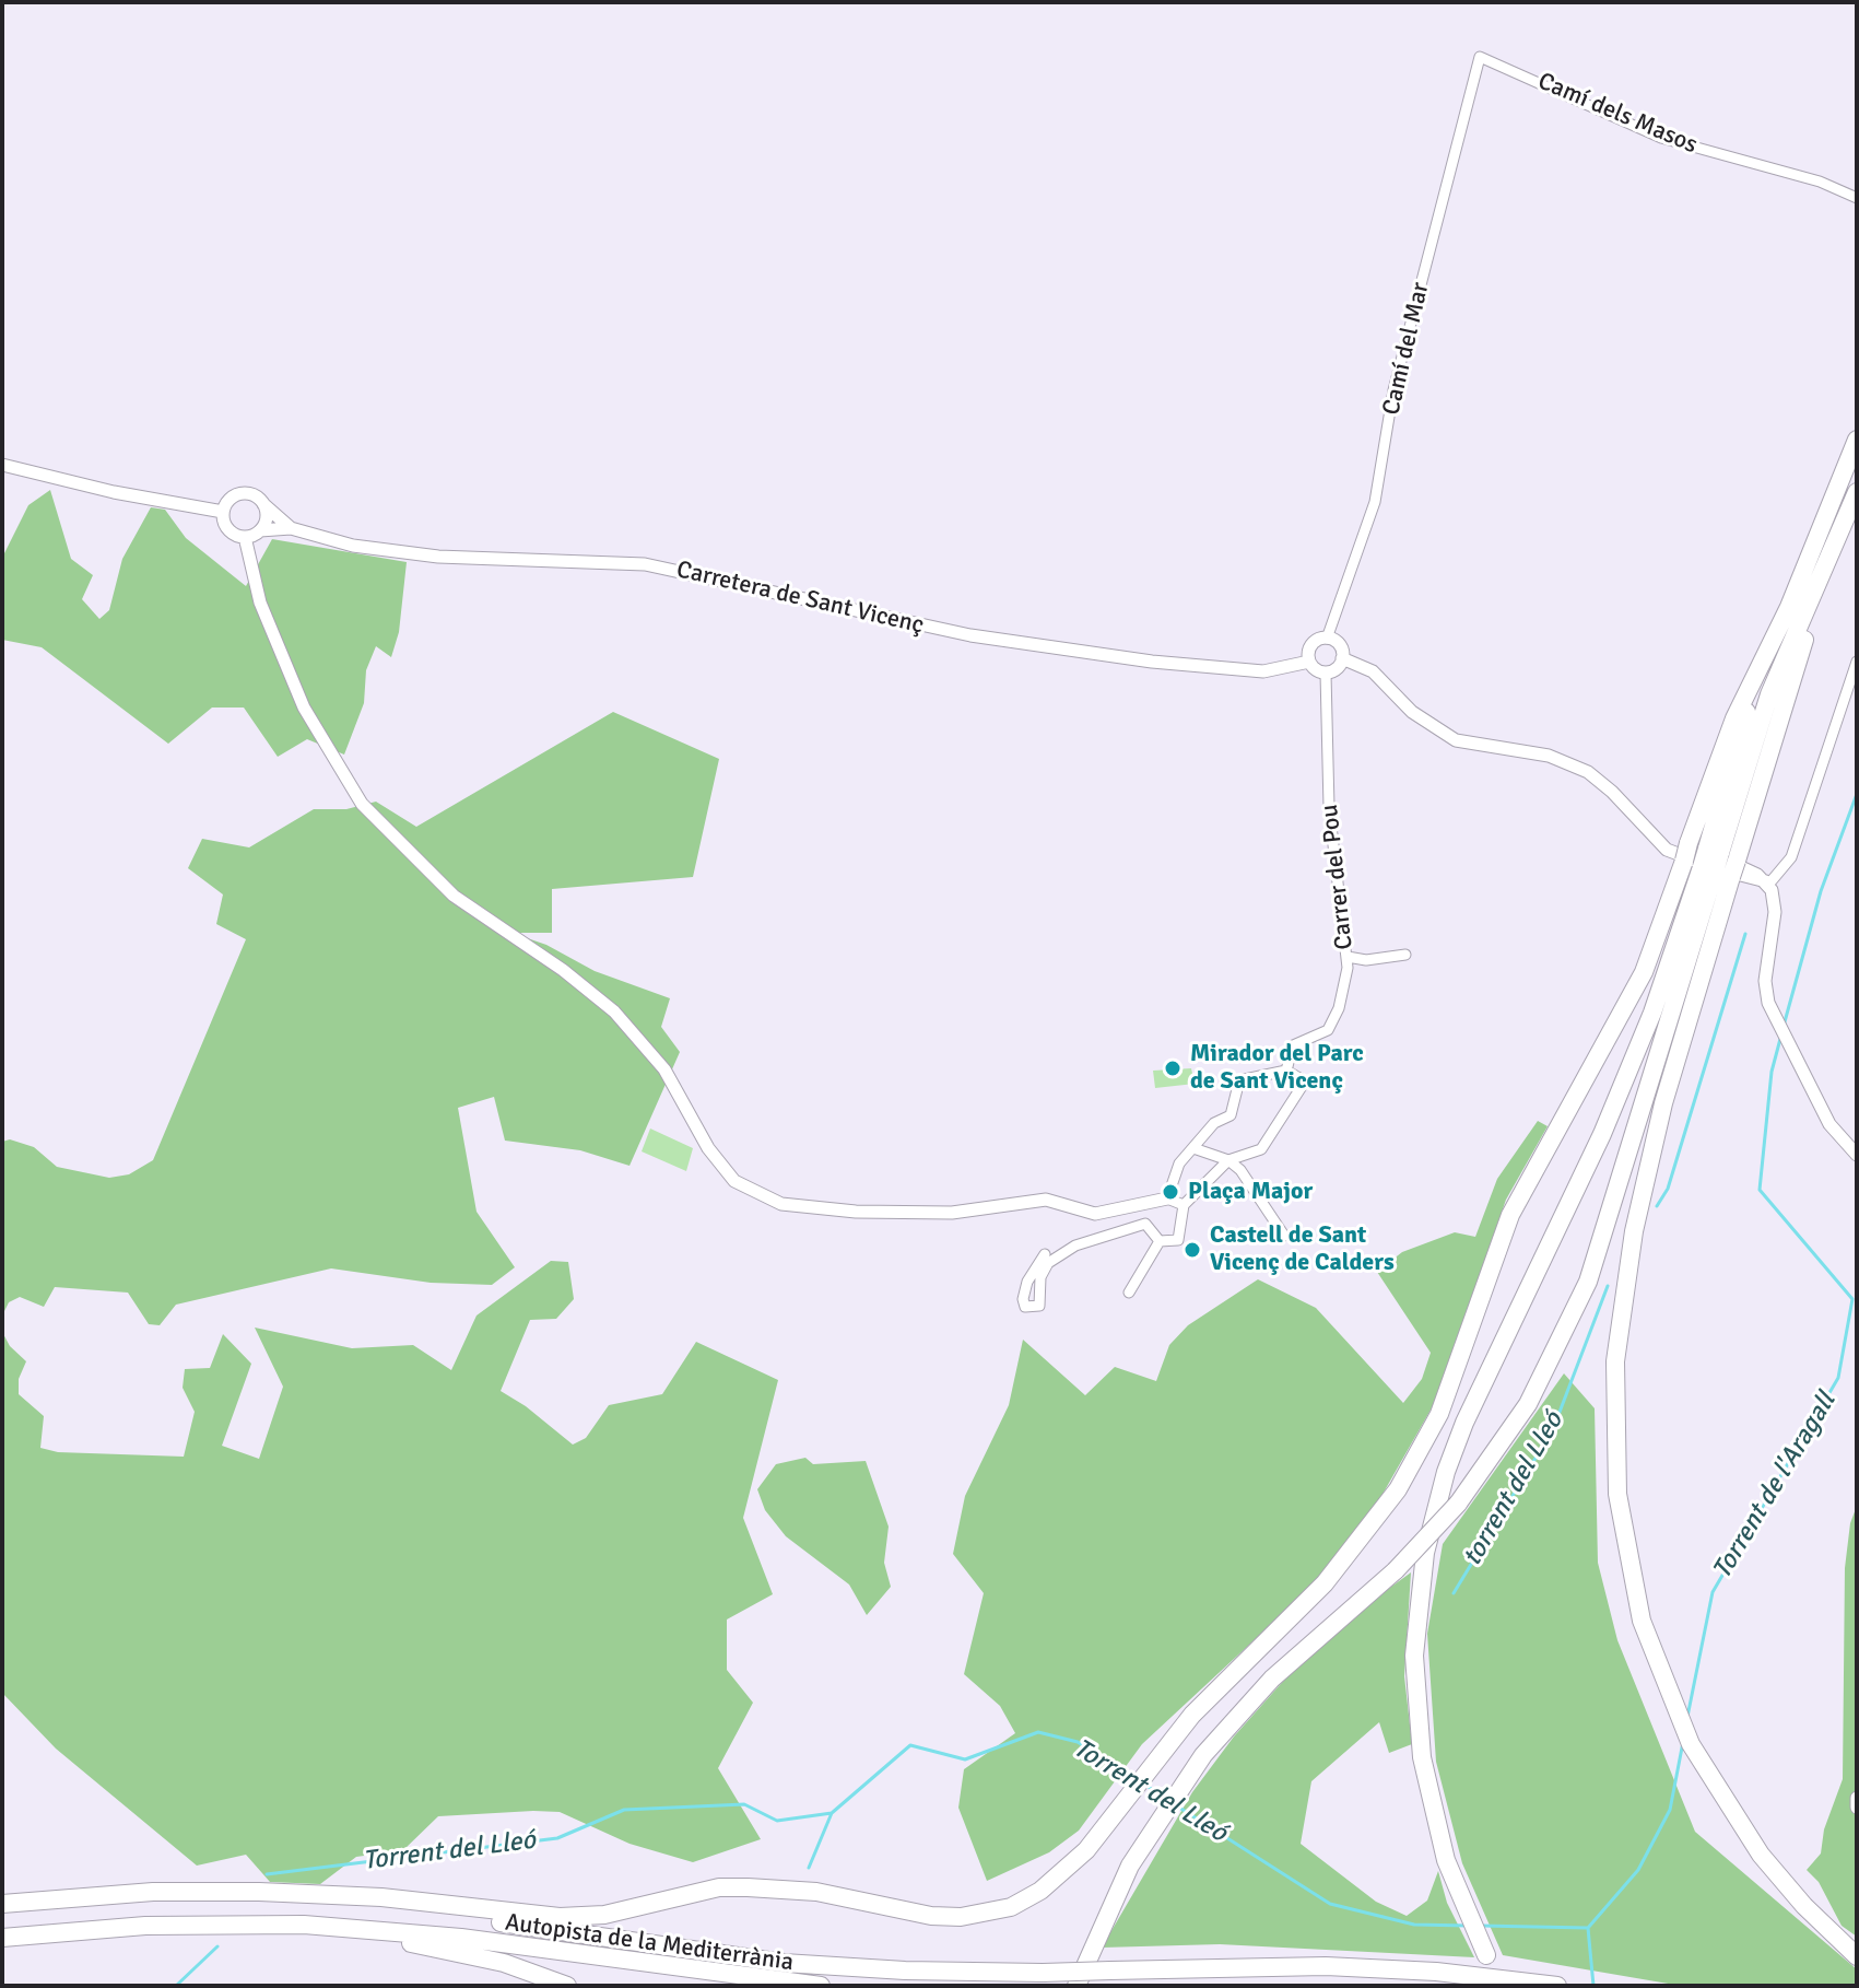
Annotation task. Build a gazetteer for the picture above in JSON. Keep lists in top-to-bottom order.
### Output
{
  "streets": {
    "highway": ["Autopista de la Mediterrània"],
    "street": [
      "Camí dels Masos",
      "Camí del Mar",
      "Carretera de Sant Vicenç",
      "Carrer del Pou"
    ]
  },
  "crossings": [
    ["Camí dels Masos", "Camí del Mar"],
    ["Camí del Mar", "Carretera de Sant Vicenç"],
    ["Camí del Mar", "Carrer del Pou"],
    ["Carretera de Sant Vicenç", "Carrer del Pou"]
  ],
  "water": ["Torrent de l'Aragall", "torrent del Lleó", "Torrent del Lleó"],
  "places": ["Mirador del Parc de Sant Vicenç", "Plaça Major", "Castell de Sant Vicenç de Calders"]
}
